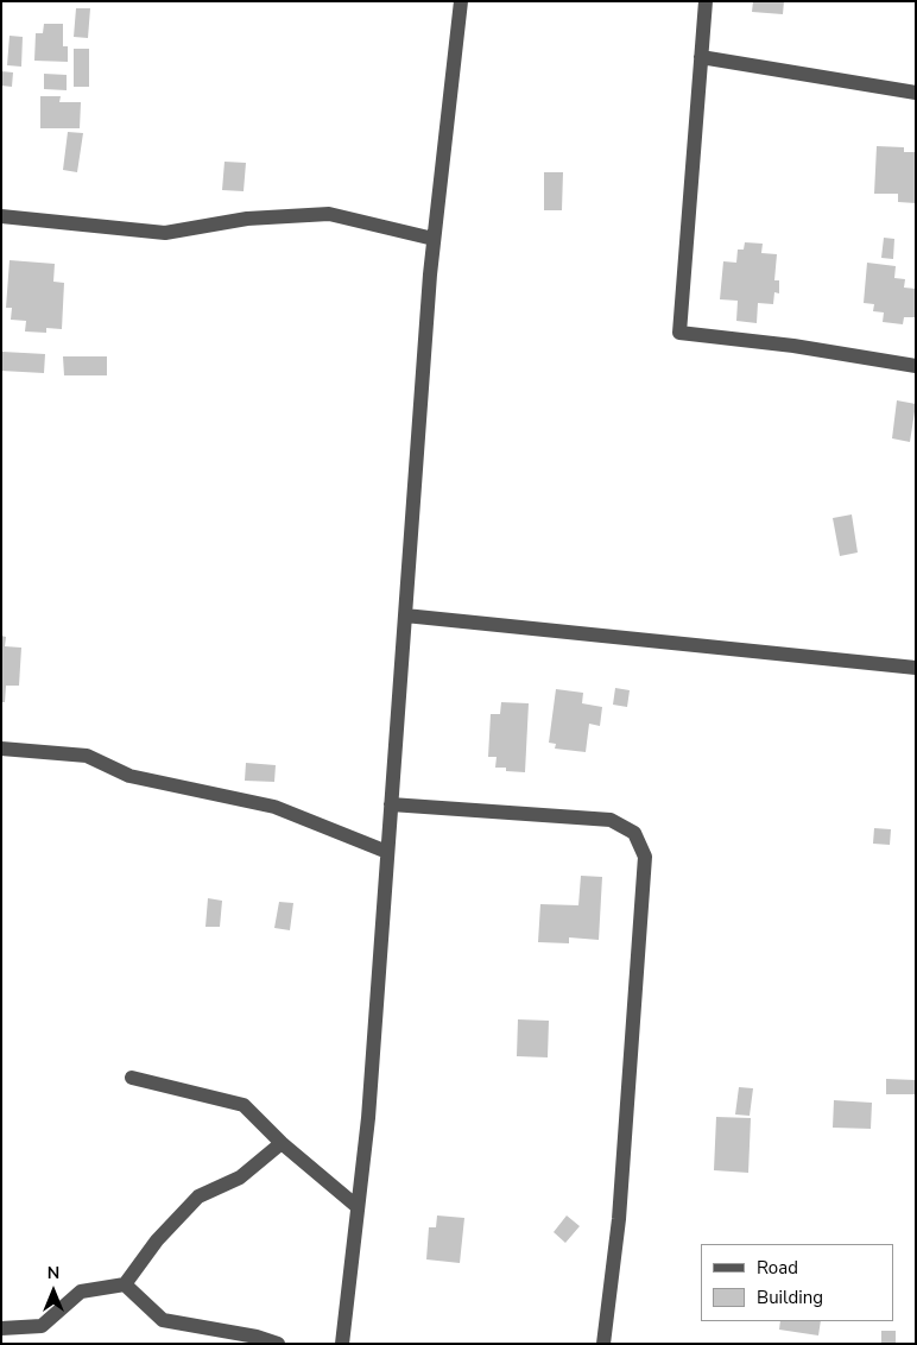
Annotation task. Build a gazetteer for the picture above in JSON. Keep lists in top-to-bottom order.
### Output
{
  "legend": ["Road", "Building"],
  "north": "top"
}
